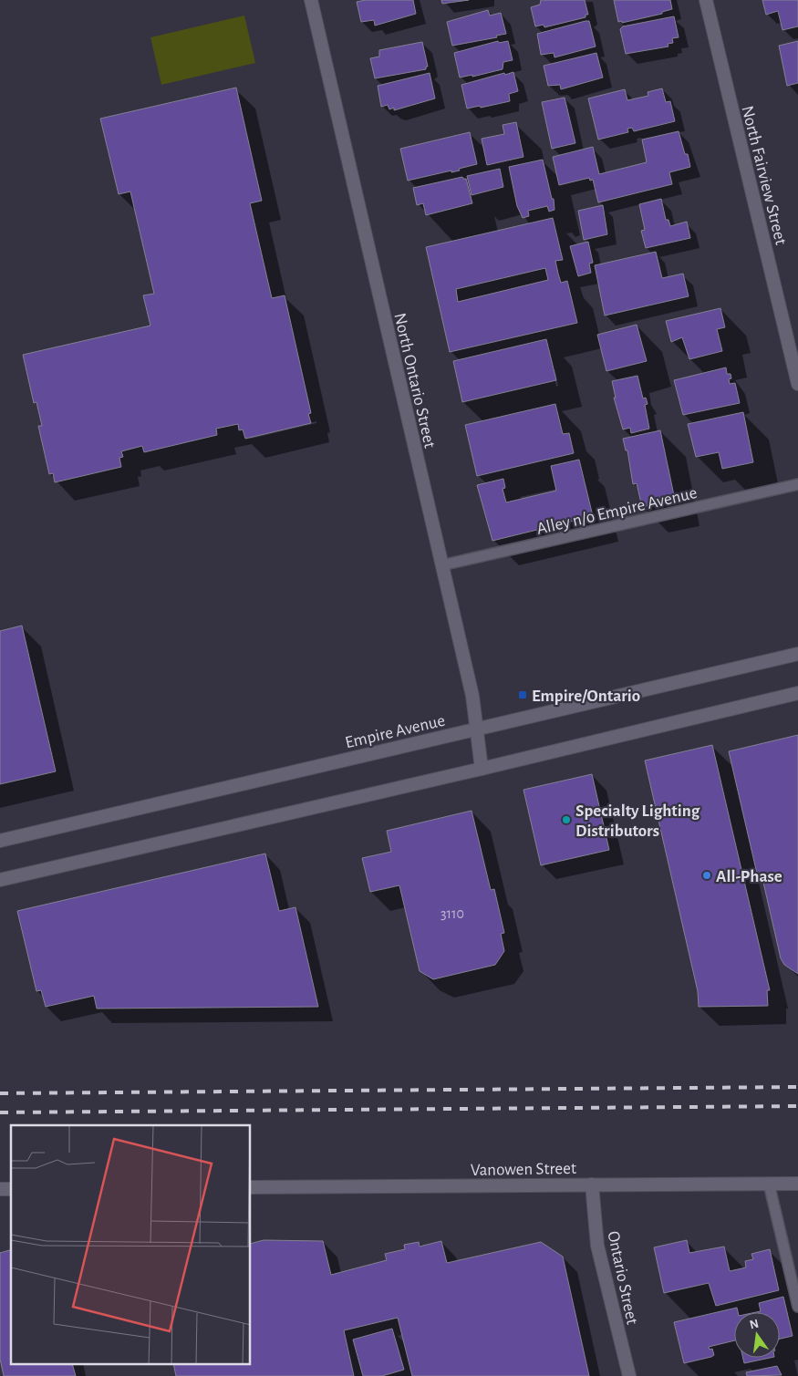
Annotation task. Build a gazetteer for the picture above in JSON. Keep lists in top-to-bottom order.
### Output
{
  "streets": {
    "main road": [
      "North Fairview Street",
      "North Ontario Street",
      "Empire Avenue",
      "Vanowen Street",
      "Ontario Street"
    ],
    "lane": ["Alley n/o Empire Avenue"]
  },
  "crossings": [
    ["North Ontario Street", "Alley n/o Empire Avenue"],
    ["North Ontario Street", "Empire Avenue"],
    ["Vanowen Street", "Ontario Street"]
  ],
  "places": {
    "transit": ["Empire/Ontario"],
    "other": ["Specialty Lighting Distributors", "All-Phase"]
  },
  "house_numbers": ["3110"],
  "north": "top"
}
